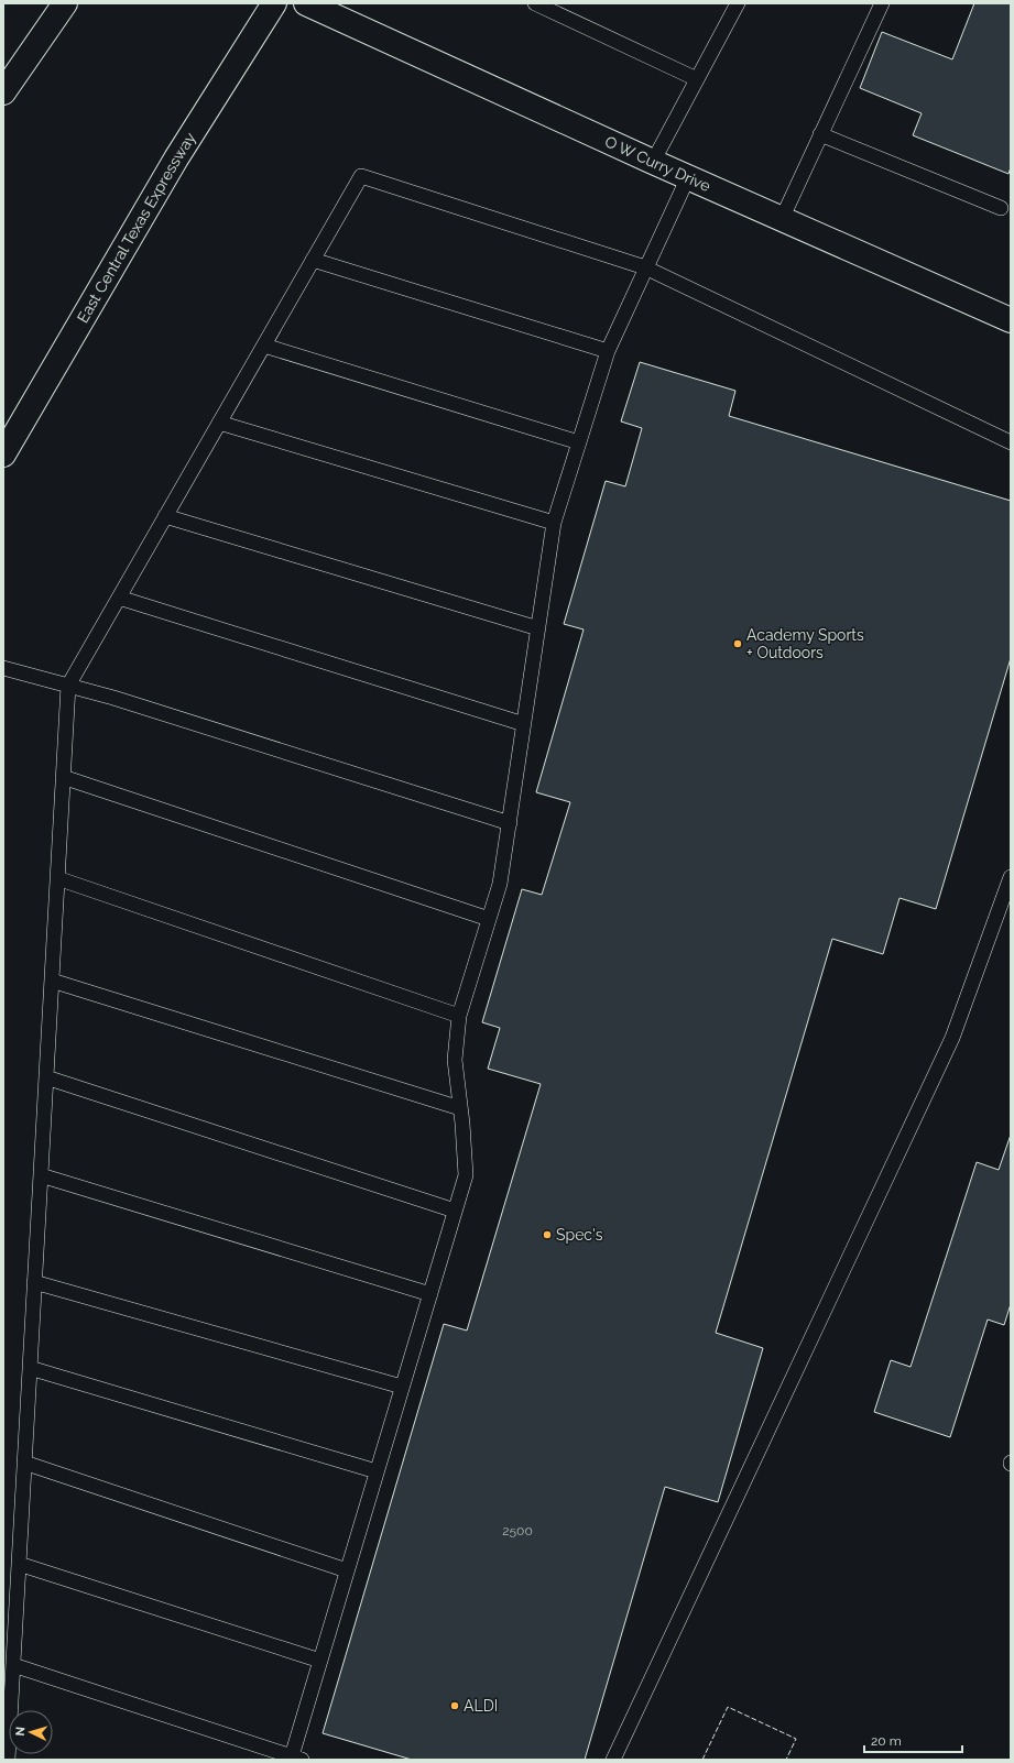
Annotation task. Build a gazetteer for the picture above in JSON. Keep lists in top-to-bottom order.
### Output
{
  "streets": {
    "main road": ["O W Curry Drive", "East Central Texas Expressway"]
  },
  "places": ["Academy Sports + Outdoors", "Spec's", "ALDI"],
  "house_numbers": ["2500"],
  "scale_bar": "20 m",
  "north": "left"
}
